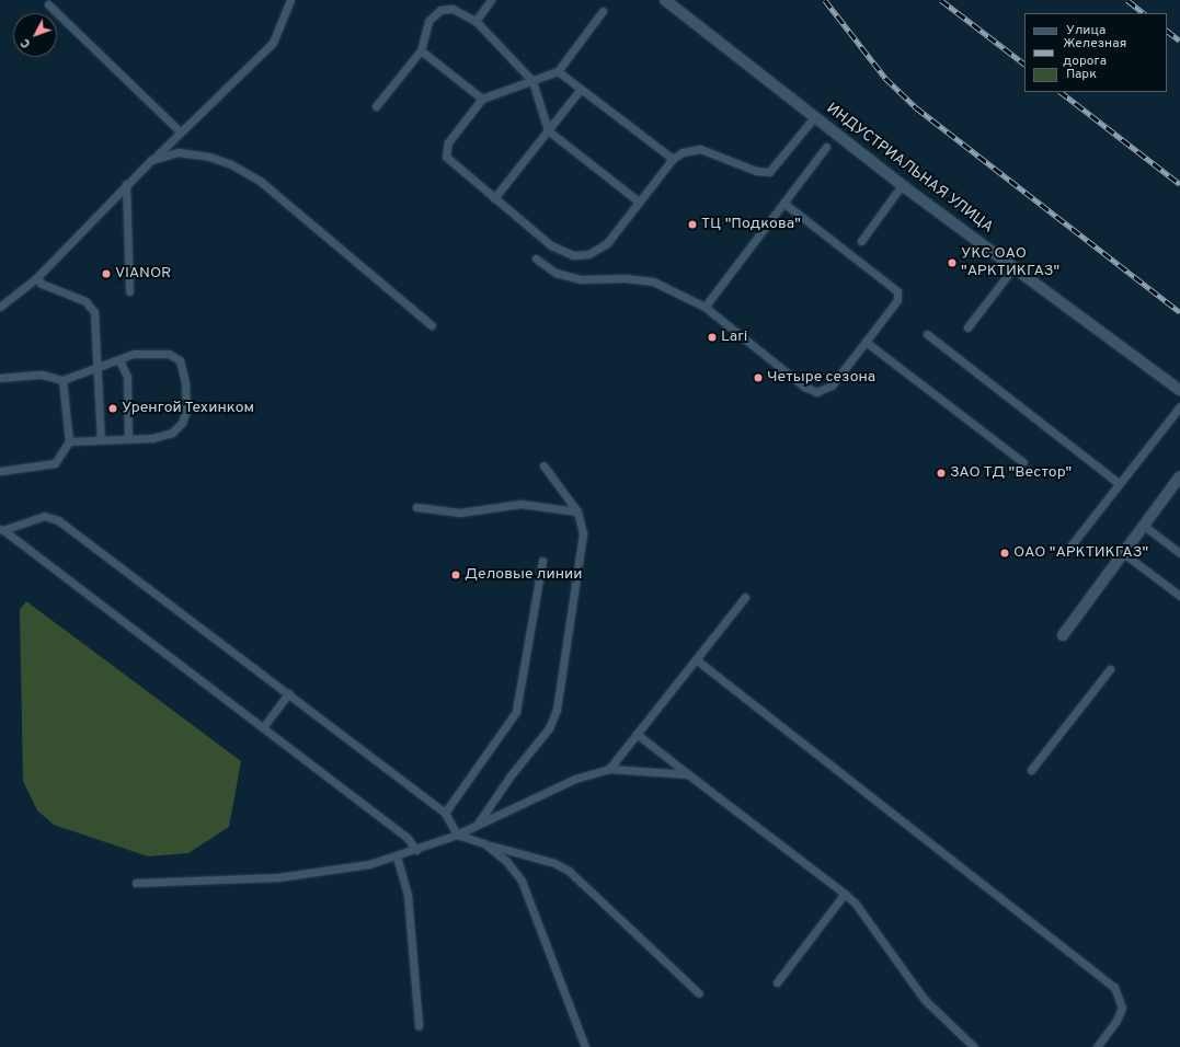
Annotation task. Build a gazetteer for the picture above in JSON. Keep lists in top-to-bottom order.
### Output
{
  "streets": {
    "street": ["ИНДУСТРИАЛЬНАЯ УЛИЦА"]
  },
  "places": [
    "ТЦ \"Подкова\"",
    "УКС ОАО \"АРКТИКГАЗ\"",
    "VIANOR",
    "Lari",
    "Четыре сезона",
    "Уренгой Техинком",
    "ЗАО ТД \"Вестор\"",
    "ОАО \"АРКТИКГАЗ\"",
    "Деловые линии"
  ],
  "legend": ["Улица", "Железная дорога", "Парк"],
  "north": "bottom left"
}
